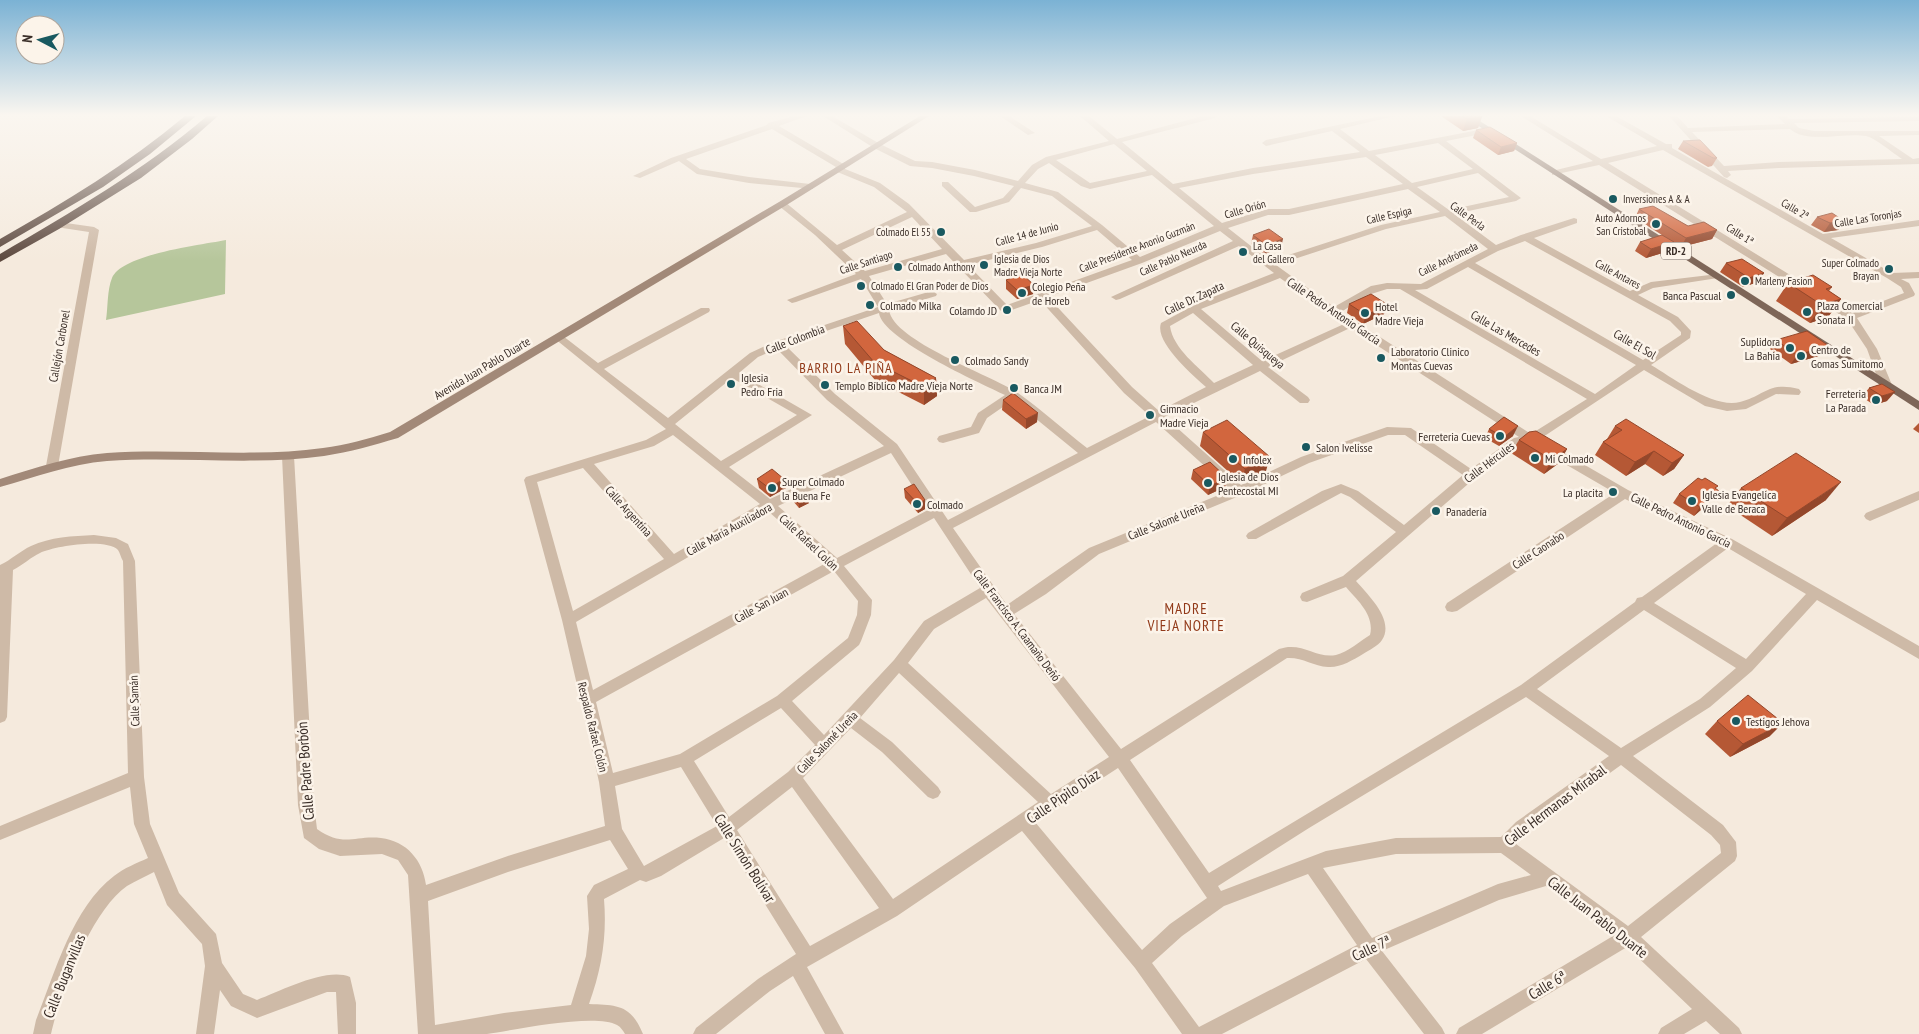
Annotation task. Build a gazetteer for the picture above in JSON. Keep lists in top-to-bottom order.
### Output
{
  "streets": {
    "main road": ["RD-2", "Avenida Juan Pablo Duarte"],
    "street": [
      "Calle Orión",
      "Calle 2ª",
      "Calle Espiga",
      "Calle Perla",
      "Calle Las Toronjas",
      "Calle 14 de Junio",
      "Calle 1ª",
      "Calle Presidente Anonio Guzmán",
      "Calle Pablo Neurda",
      "Calle Andrómeda",
      "Calle Santiago",
      "Calle Antares",
      "Calle Dr. Zapata",
      "Calle Pedro Antonio García",
      "Calle Las Mercedes",
      "Calle Colombia",
      "Calle El Sol",
      "Calle Quisqueya",
      "Callejón Carbonel",
      "Calle Hércules",
      "Calle Argentina",
      "Calle Salomé Ureña",
      "Calle María Auxiliadora",
      "Calle Rafael Colón",
      "Calle Caonabo",
      "Calle San Juan",
      "Calle Francisco A. Caamaño Deñó",
      "Calle Samán",
      "Respaldo Rafael Colón",
      "Calle Padre Borbón",
      "Calle Pipilo Díaz",
      "Calle Hermanas Mirabal",
      "Calle Simón Bolívar",
      "Calle Juan Pablo Duarte",
      "Calle 7ª",
      "Calle Buganvillas",
      "Calle 6ª"
    ]
  },
  "crossings": [
    ["Calle Orión", "Calle Espiga"],
    ["Calle Orión", "Calle Perla"],
    ["Calle Orión", "Calle Presidente Anonio Guzmán"],
    ["Calle Orión", "Calle Pedro Antonio García"],
    ["Calle 2ª", "Calle Las Toronjas"],
    ["Calle 2ª", "Calle 1ª"],
    ["Calle Espiga", "Calle Perla"],
    ["Calle Espiga", "Calle Pedro Antonio García"],
    ["Calle Perla", "Calle Andrómeda"],
    ["Calle 14 de Junio", "Calle Presidente Anonio Guzmán"],
    ["Calle 1ª", "RD-2"],
    ["Calle Presidente Anonio Guzmán", "Calle Pedro Antonio García"],
    ["Calle Pablo Neurda", "Calle Pedro Antonio García"],
    ["Calle Andrómeda", "Calle Antares"],
    ["Calle Andrómeda", "Calle Pedro Antonio García"],
    ["Calle Andrómeda", "Calle Las Mercedes"],
    ["Calle Andrómeda", "Calle El Sol"],
    ["Calle Antares", "Calle Hércules"],
    ["Calle Dr. Zapata", "Calle Pedro Antonio García"],
    ["Calle Dr. Zapata", "Calle Quisqueya"],
    ["Calle Pedro Antonio García", "Calle Hércules"],
    ["Calle Pedro Antonio García", "Calle Caonabo"],
    ["Calle Pedro Antonio García", "Calle Hermanas Mirabal"],
    ["Calle Las Mercedes", "Calle Hércules"],
    ["Calle Colombia", "Calle Argentina"],
    ["Calle Colombia", "Calle Rafael Colón"],
    ["Calle Colombia", "Calle Francisco A. Caamaño Deñó"],
    ["Calle Colombia", "Respaldo Rafael Colón"],
    ["Calle El Sol", "Calle Hércules"],
    ["Callejón Carbonel", "Avenida Juan Pablo Duarte"],
    ["Avenida Juan Pablo Duarte", "Calle Rafael Colón"],
    ["Avenida Juan Pablo Duarte", "Calle Padre Borbón"],
    ["Calle Hércules", "Calle Salomé Ureña"],
    ["Calle Hércules", "Calle Pipilo Díaz"],
    ["Calle Argentina", "Calle María Auxiliadora"],
    ["Calle Salomé Ureña", "Calle Francisco A. Caamaño Deñó"],
    ["Calle Salomé Ureña", "Calle Simón Bolívar"],
    ["Calle María Auxiliadora", "Calle Rafael Colón"],
    ["Calle María Auxiliadora", "Calle Francisco A. Caamaño Deñó"],
    ["Calle María Auxiliadora", "Respaldo Rafael Colón"],
    ["Calle Rafael Colón", "Calle San Juan"],
    ["Calle Rafael Colón", "Respaldo Rafael Colón"],
    ["Calle Rafael Colón", "Calle Simón Bolívar"],
    ["Calle San Juan", "Calle Francisco A. Caamaño Deñó"],
    ["Calle San Juan", "Respaldo Rafael Colón"],
    ["Calle Francisco A. Caamaño Deñó", "Calle Pipilo Díaz"],
    ["Calle Francisco A. Caamaño Deñó", "Calle Hermanas Mirabal"],
    ["Calle Samán", "Calle Buganvillas"],
    ["Calle Pipilo Díaz", "Calle Simón Bolívar"],
    ["Calle Hermanas Mirabal", "Calle Juan Pablo Duarte"],
    ["Calle Hermanas Mirabal", "Calle 6ª"],
    ["Calle Juan Pablo Duarte", "Calle 7ª"],
    ["Calle Juan Pablo Duarte", "Calle 6ª"]
  ],
  "districts": ["BARRIO LA PIÑA", "MADRE VIEJA NORTE"],
  "places": [
    "Inversiones A & A",
    "Auto Adornos San Cristobal",
    "Colmado El 55",
    "La Casa del Gallero",
    "Iglesia de Dios Madre Vieja Norte",
    "Colmado Anthony",
    "Super Colmado Brayan",
    "Marleny Fasion",
    "Colmado El Gran Poder de Dios",
    "Colegio Peña de Horeb",
    "Banca Pascual",
    "Colmado Milka",
    "Colamdo JD",
    "Plaza Comercial Sonata II",
    "Hotel Madre Vieja",
    "Suplidora La Bahia",
    "Centro de Gomas Sumitomo",
    "Laboratorio Clinico Montas Cuevas",
    "Colmado Sandy",
    "Iglesia Pedro Fria",
    "Templo Bíblico Madre Vieja Norte",
    "Banca JM",
    "Ferreteria La Parada",
    "Gimnacio Madre Vieja",
    "Ferreteria Cuevas",
    "Salon Ivelisse",
    "Mi Colmado",
    "Infolex",
    "Iglesia de Dios Pentecostal MI",
    "Super Colmado la Buena Fe",
    "La placita",
    "Iglesia Evangelica Valle de Beraca",
    "Colmado",
    "Panadería",
    "Testigos Jehova"
  ],
  "north": "left"
}
